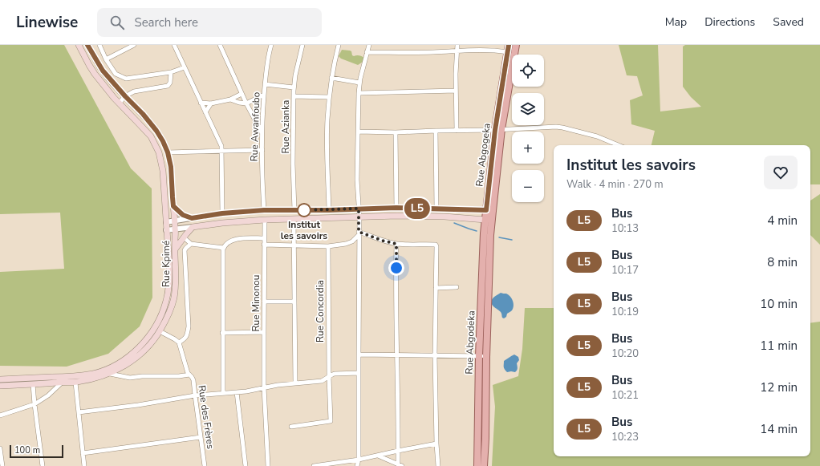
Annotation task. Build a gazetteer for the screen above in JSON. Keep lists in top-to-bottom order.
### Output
{
  "streets": {
    "main road": ["Rue Abgogeka", "Rue Kpimé", "Rue Abgodeka"],
    "street": [
      "Rue Awanfoubo",
      "Rue Azianka",
      "Rue Minonou",
      "Rue Concordia",
      "Rue des Frères"
    ]
  },
  "crossings": [
    ["Rue Abgogeka", "Rue Abgodeka"]
  ],
  "places": ["Institut les savoirs"],
  "lines": ["bus line L5"],
  "scale_bar": "100 m",
  "page": {
    "header": "Linewise",
    "search": "Search here",
    "nav": ["Map", "Directions", "Saved"],
    "on_map": "L5",
    "map_buttons": ["+", "−"],
    "heading": ["Institut les savoirs", "Walk · 4 min · 270 m"],
    "list": [
      {
        "mark": "L5",
        "name": "Bus",
        "note": "10:13",
        "value": "4 min"
      },
      {
        "mark": "L5",
        "name": "Bus",
        "note": "10:17",
        "value": "8 min"
      },
      {
        "mark": "L5",
        "name": "Bus",
        "note": "10:19",
        "value": "10 min"
      },
      {
        "mark": "L5",
        "name": "Bus",
        "note": "10:20",
        "value": "11 min"
      },
      {
        "mark": "L5",
        "name": "Bus",
        "note": "10:21",
        "value": "12 min"
      },
      {
        "mark": "L5",
        "name": "Bus",
        "note": "10:23",
        "value": "14 min"
      }
    ],
    "scale": "100 m"
  }
}
